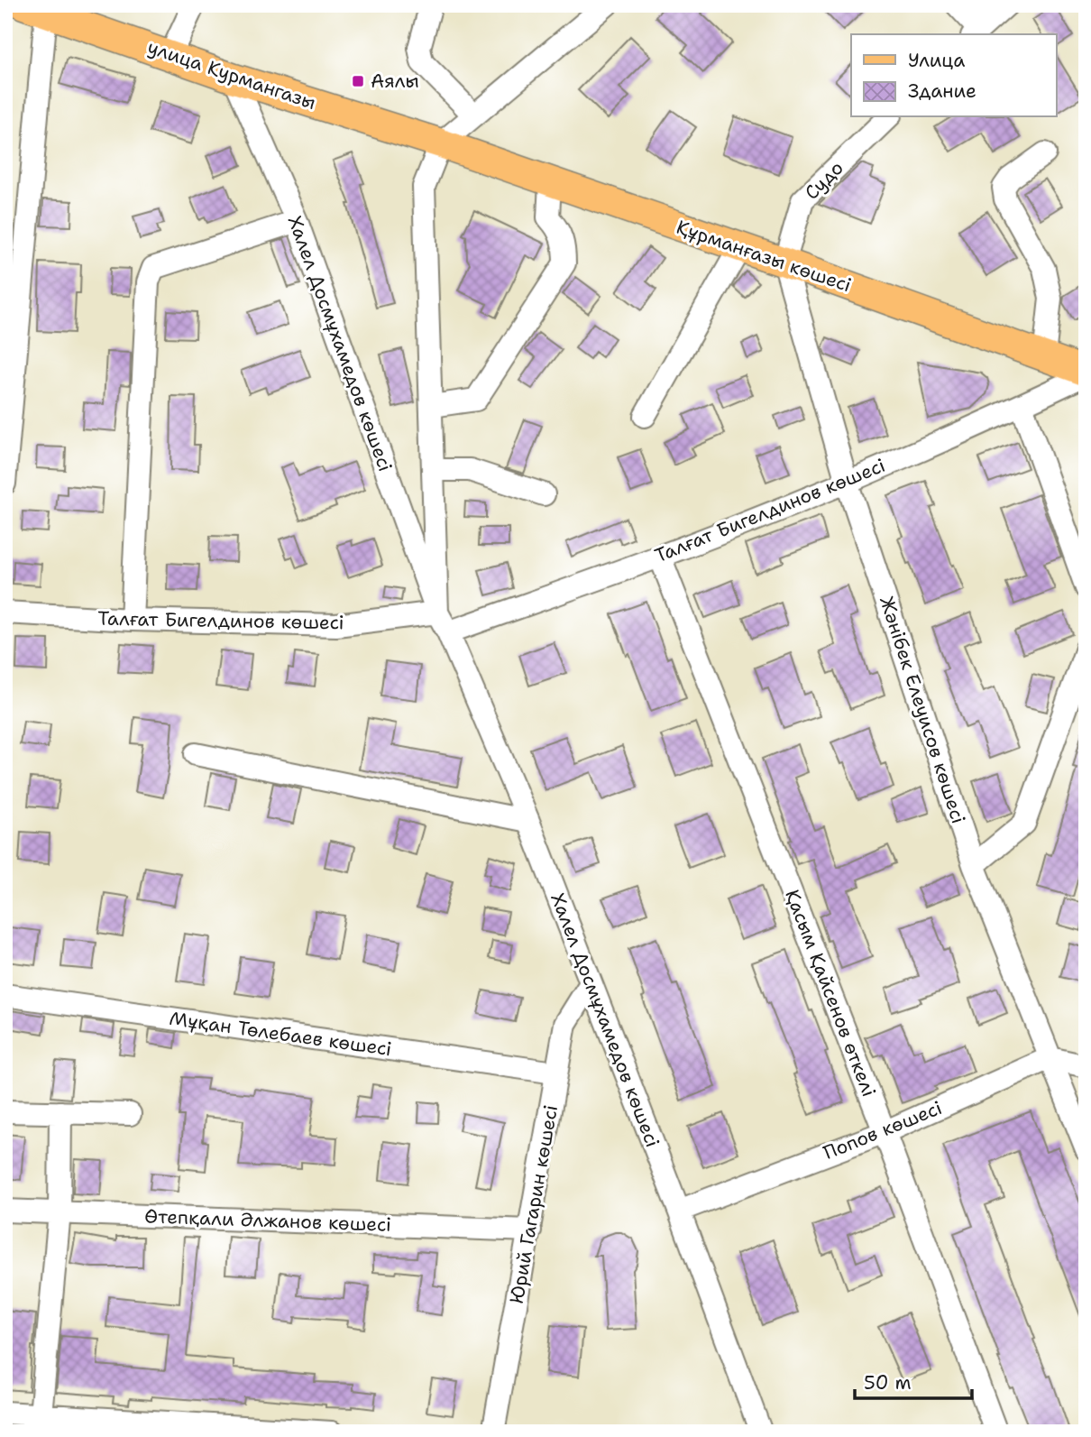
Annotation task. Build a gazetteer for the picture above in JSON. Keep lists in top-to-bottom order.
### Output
{
  "streets": {
    "main road": ["улица Курмангазы", "Құрманғазы көшесі"],
    "street": [
      "Судо",
      "Халел Досмұхамедов көшесі",
      "Талғат Бигелдинов көшесі",
      "Жәнібек Елеуисов көшесі",
      "Қасым Қайсенов өткелі",
      "Мұқан Төлебаев көшесі",
      "Попов көшесі",
      "Юрий Гагарин көшесі",
      "Өтепқали Әлжанов көшесі"
    ]
  },
  "crossings": [
    ["улица Курмангазы", "Құрманғазы көшесі"],
    ["улица Курмангазы", "Халел Досмұхамедов көшесі"],
    ["Судо", "Құрманғазы көшесі"],
    ["Судо", "Жәнібек Елеуисов көшесі"],
    ["Құрманғазы көшесі", "Халел Досмұхамедов көшесі"],
    ["Құрманғазы көшесі", "Талғат Бигелдинов көшесі"],
    ["Құрманғазы көшесі", "Жәнібек Елеуисов көшесі"],
    ["Халел Досмұхамедов көшесі", "Талғат Бигелдинов көшесі"],
    ["Халел Досмұхамедов көшесі", "Попов көшесі"],
    ["Халел Досмұхамедов көшесі", "Юрий Гагарин көшесі"],
    ["Талғат Бигелдинов көшесі", "Жәнібек Елеуисов көшесі"],
    ["Талғат Бигелдинов көшесі", "Қасым Қайсенов өткелі"],
    ["Жәнібек Елеуисов көшесі", "Попов көшесі"],
    ["Қасым Қайсенов өткелі", "Попов көшесі"],
    ["Мұқан Төлебаев көшесі", "Юрий Гагарин көшесі"],
    ["Юрий Гагарин көшесі", "Өтепқали Әлжанов көшесі"]
  ],
  "places": {
    "transit": ["Аялы"]
  },
  "legend": ["Улица", "Здание"],
  "scale_bar": "50 m"
}
